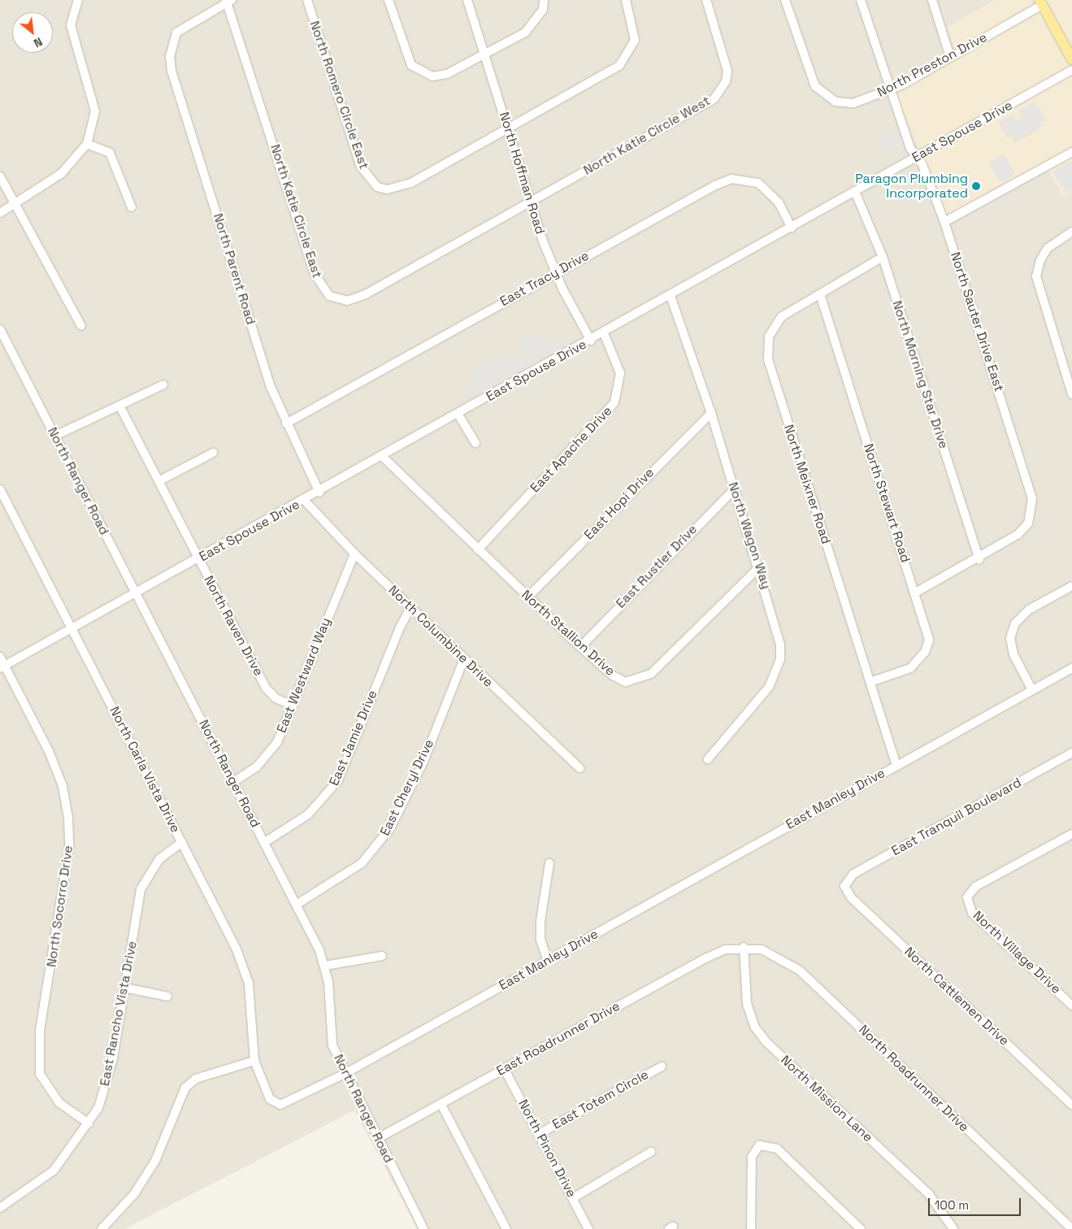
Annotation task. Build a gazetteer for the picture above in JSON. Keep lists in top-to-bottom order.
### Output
{
  "streets": {
    "street": [
      "North Preston Drive",
      "North Romero Circle East",
      "East Spouse Drive",
      "North Katie Circle West",
      "North Hoffman Road",
      "North Katie Circle East",
      "North Parent Road",
      "East Tracy Drive",
      "North Sauter Drive East",
      "North Morning Star Drive",
      "East Apache Drive",
      "North Ranger Road",
      "North Meixner Road",
      "North Stewart Road",
      "East Hopi Drive",
      "North Wagon Way",
      "East Rustler Drive",
      "North Raven Drive",
      "North Stallion Drive",
      "North Columbine Drive",
      "East Westward Way",
      "East Jamie Drive",
      "North Carla Vista Drive",
      "East Cheryl Drive",
      "East Manley Drive",
      "East Tranquil Boulevard",
      "North Socorro Drive",
      "North Village Drive",
      "North Cattlemen Drive",
      "East Rancho Vista Drive",
      "East Roadrunner Drive",
      "North Roadrunner Drive",
      "North Mission Lane",
      "East Totem Circle",
      "North Pinon Drive"
    ]
  },
  "crossings": [
    ["North Preston Drive", "North Sauter Drive East"],
    ["North Romero Circle East", "North Hoffman Road"],
    ["East Spouse Drive", "North Hoffman Road"],
    ["East Spouse Drive", "North Parent Road"],
    ["East Spouse Drive", "East Tracy Drive"],
    ["East Spouse Drive", "North Sauter Drive East"],
    ["East Spouse Drive", "North Morning Star Drive"],
    ["East Spouse Drive", "East Apache Drive"],
    ["East Spouse Drive", "North Ranger Road"],
    ["East Spouse Drive", "North Wagon Way"],
    ["East Spouse Drive", "North Raven Drive"],
    ["East Spouse Drive", "North Stallion Drive"],
    ["East Spouse Drive", "North Columbine Drive"],
    ["East Spouse Drive", "North Carla Vista Drive"],
    ["East Spouse Drive", "North Socorro Drive"],
    ["North Katie Circle West", "North Hoffman Road"],
    ["North Katie Circle West", "North Katie Circle East"],
    ["North Hoffman Road", "North Katie Circle East"],
    ["North Hoffman Road", "East Tracy Drive"],
    ["North Katie Circle East", "North Parent Road"],
    ["North Parent Road", "East Tracy Drive"],
    ["North Sauter Drive East", "North Morning Star Drive"],
    ["North Sauter Drive East", "North Stewart Road"],
    ["North Morning Star Drive", "North Meixner Road"],
    ["East Apache Drive", "North Stallion Drive"],
    ["North Ranger Road", "East Westward Way"],
    ["North Ranger Road", "East Jamie Drive"],
    ["North Ranger Road", "East Cheryl Drive"],
    ["North Ranger Road", "East Manley Drive"],
    ["North Ranger Road", "East Roadrunner Drive"],
    ["North Meixner Road", "North Stewart Road"],
    ["North Meixner Road", "East Manley Drive"],
    ["East Hopi Drive", "North Wagon Way"],
    ["East Hopi Drive", "North Stallion Drive"],
    ["North Wagon Way", "East Rustler Drive"],
    ["North Wagon Way", "North Stallion Drive"],
    ["East Rustler Drive", "North Stallion Drive"],
    ["North Raven Drive", "East Westward Way"],
    ["North Columbine Drive", "East Westward Way"],
    ["North Columbine Drive", "East Jamie Drive"],
    ["North Columbine Drive", "East Cheryl Drive"],
    ["North Carla Vista Drive", "East Manley Drive"],
    ["North Carla Vista Drive", "East Rancho Vista Drive"],
    ["East Tranquil Boulevard", "North Cattlemen Drive"],
    ["North Socorro Drive", "East Rancho Vista Drive"],
    ["East Roadrunner Drive", "North Roadrunner Drive"],
    ["East Roadrunner Drive", "North Mission Lane"],
    ["East Roadrunner Drive", "North Pinon Drive"],
    ["North Roadrunner Drive", "North Mission Lane"],
    ["East Totem Circle", "North Pinon Drive"]
  ],
  "places": ["Paragon Plumbing Incorporated"],
  "scale_bar": "100 m",
  "north": "bottom right"
}
